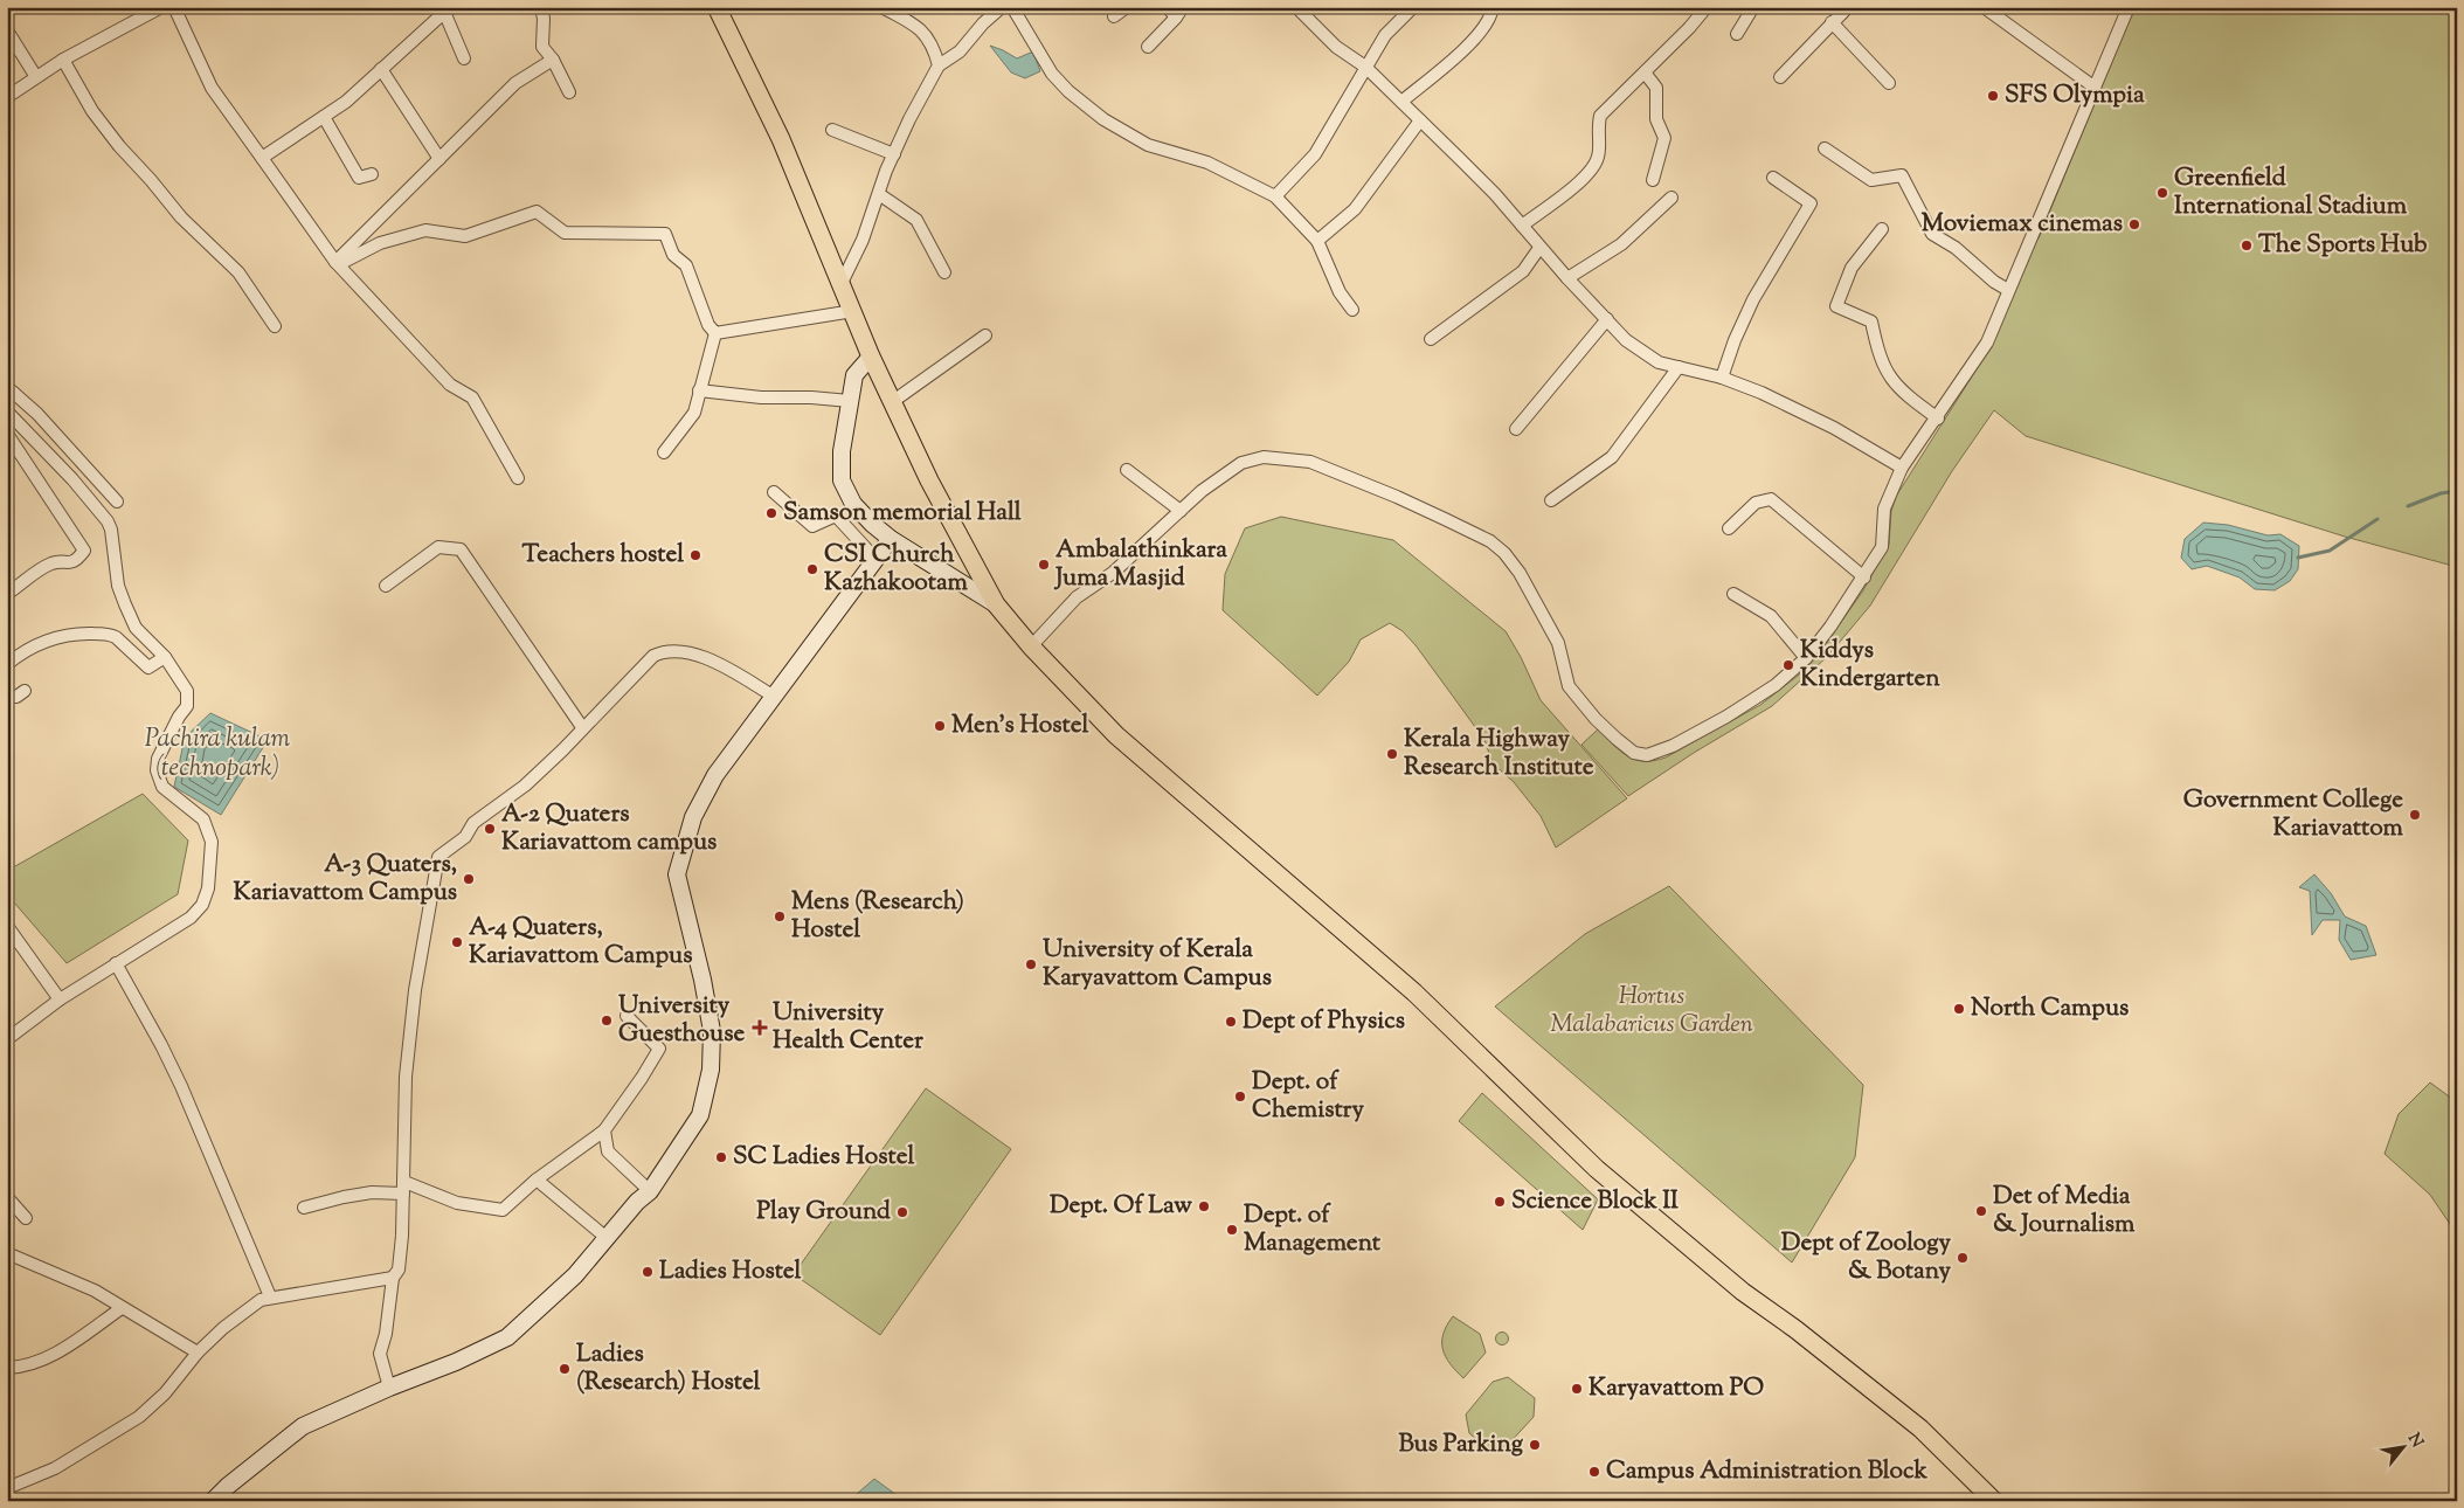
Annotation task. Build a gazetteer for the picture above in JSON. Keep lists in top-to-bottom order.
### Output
{
  "water": ["Pachira kulam (technopark)"],
  "parks": ["Hortus Malabaricus Garden"],
  "places": {
    "other": [
      "SFS Olympia",
      "Greenfield International Stadium",
      "Moviemax cinemas",
      "The Sports Hub",
      "Samson memorial Hall",
      "Teachers hostel",
      "Ambalathinkara Juma Masjid",
      "CSI Church Kazhakootam",
      "Kiddys Kindergarten",
      "Men's Hostel",
      "Kerala Highway Research Institute",
      "Government College Kariavattom",
      "A-2 Quaters Kariavattom campus",
      "A-3 Quaters, Kariavattom Campus",
      "Mens (Research) Hostel",
      "A-4 Quaters, Kariavattom Campus",
      "University of Kerala Karyavattom Campus",
      "North Campus",
      "University Guesthouse",
      "Dept of Physics",
      "Dept. of Chemistry",
      "SC Ladies Hostel",
      "Science Block II",
      "Dept. Of Law",
      "Det of Media & Journalism",
      "Play Ground",
      "Dept. of Management",
      "Dept of Zoology & Botany",
      "Ladies Hostel",
      "Ladies (Research) Hostel",
      "Karyavattom PO",
      "Bus Parking",
      "Campus Administration Block"
    ],
    "health": ["University Health Center"]
  },
  "north": "top right"
}
